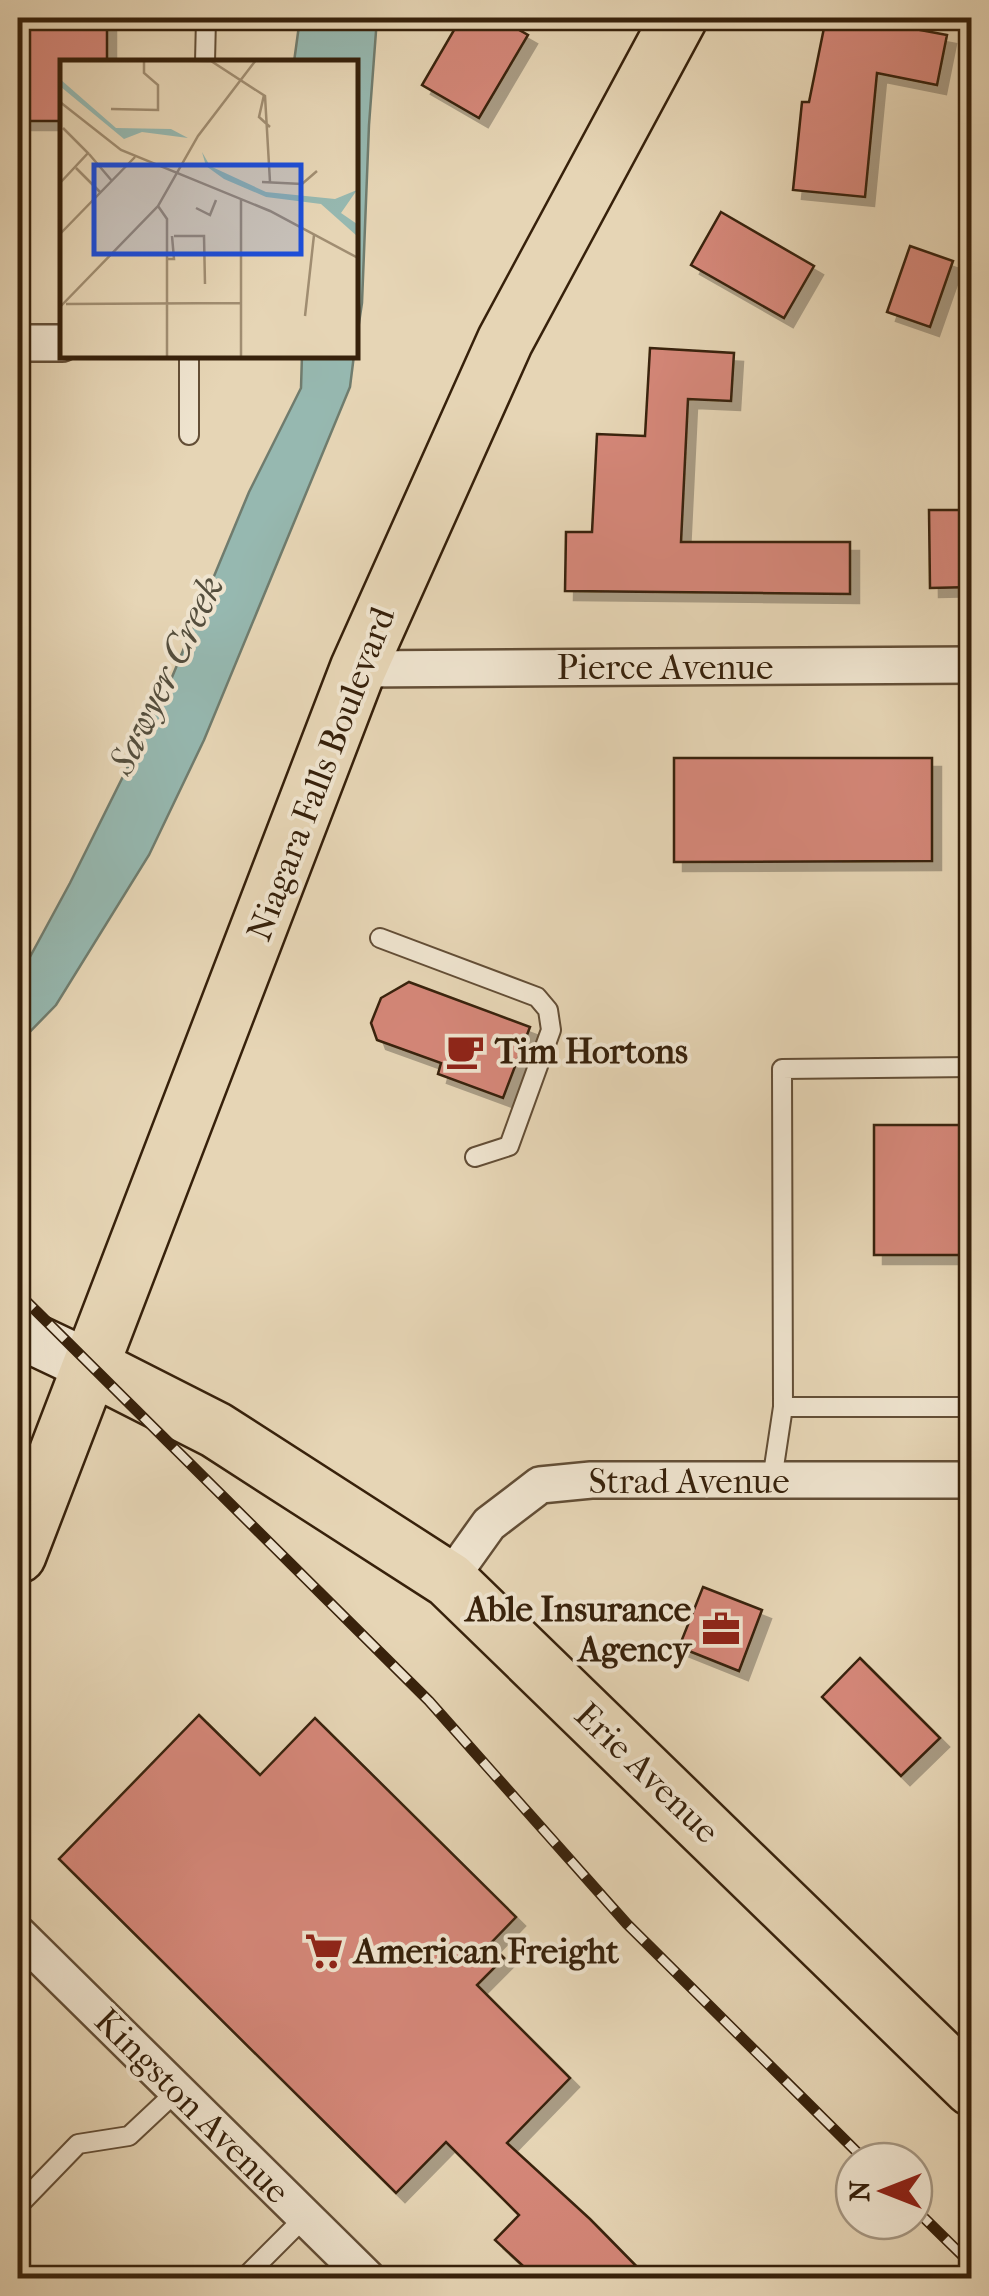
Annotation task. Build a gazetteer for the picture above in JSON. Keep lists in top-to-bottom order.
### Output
{
  "streets": {
    "main road": ["Niagara Falls Boulevard", "Erie Avenue"],
    "street": ["Pierce Avenue", "Strad Avenue", "Kingston Avenue"]
  },
  "crossings": [
    ["Pierce Avenue", "Niagara Falls Boulevard"],
    ["Niagara Falls Boulevard", "Erie Avenue"],
    ["Strad Avenue", "Erie Avenue"]
  ],
  "water": ["Sawyer Creek"],
  "places": {
    "cafe": ["Tim Hortons"],
    "office": ["Able Insurance Agency"],
    "supermarket": ["American Freight"]
  },
  "north": "left"
}
